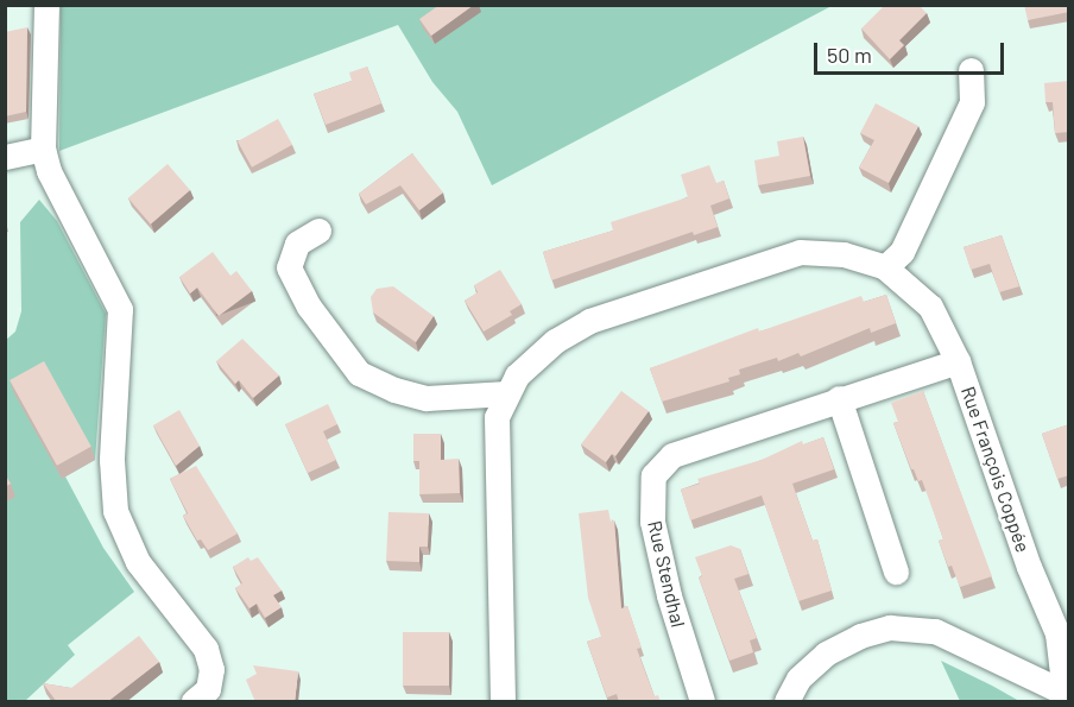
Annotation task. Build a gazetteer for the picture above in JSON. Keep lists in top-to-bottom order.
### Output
{
  "streets": {
    "street": ["Rue François Coppée", "Rue Stendhal"]
  },
  "crossings": [
    ["Rue François Coppée", "Rue Stendhal"]
  ],
  "scale_bar": "50 m"
}
